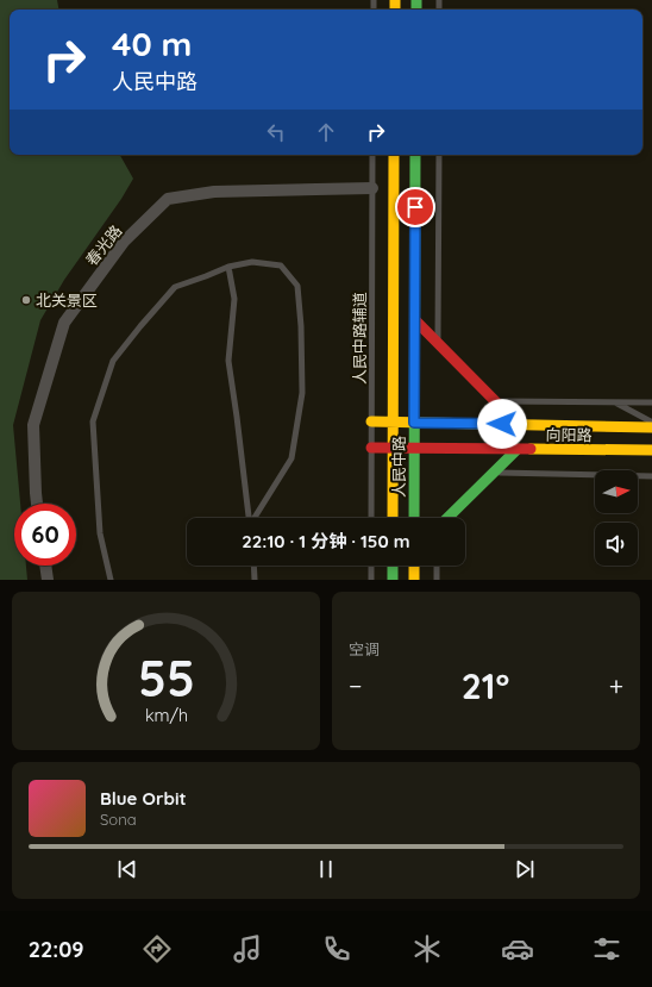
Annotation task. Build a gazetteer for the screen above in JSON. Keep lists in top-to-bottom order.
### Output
{
  "streets": {
    "main road": ["向阳路", "人民中路"],
    "street": ["春光路"],
    "lane": ["人民中路辅道"]
  },
  "crossings": [
    ["春光路", "人民中路辅道"],
    ["人民中路辅道", "向阳路"],
    ["向阳路", "人民中路"]
  ],
  "places": ["北关景区"],
  "north": "right",
  "page": {
    "turn": ["40 m", "人民中路"],
    "limit": "60",
    "trip": "22:10 · 1 分钟 · 150 m",
    "tile": "空调",
    "heat": ["−", "21°", "+"],
    "song": ["Blue Orbit", "Sona"],
    "tabs": "22:09",
    "gauge": ["55", "km/h"]
  }
}
